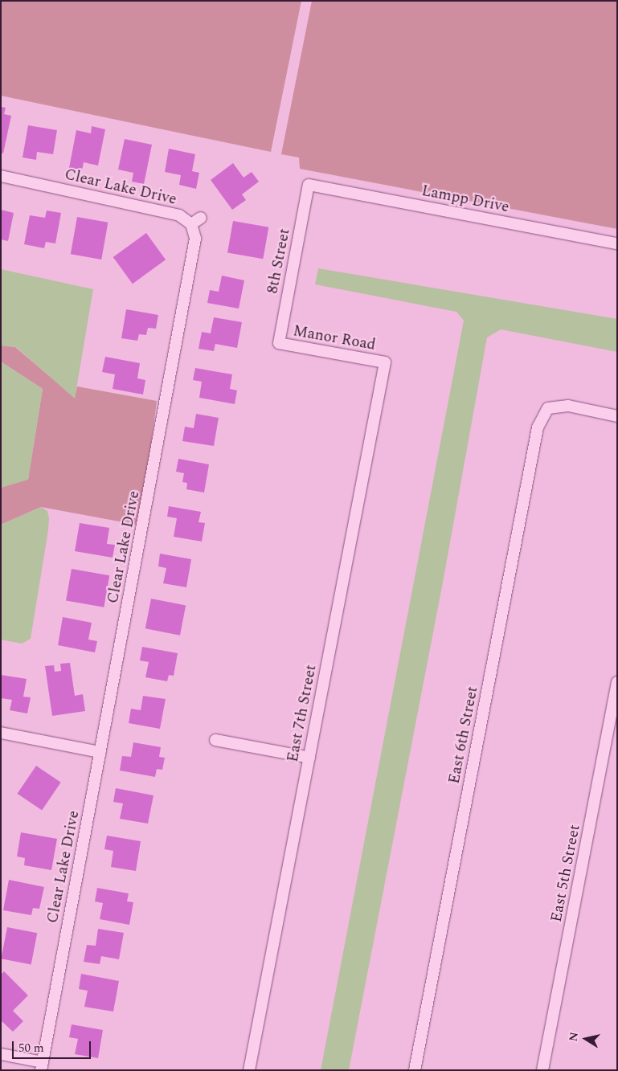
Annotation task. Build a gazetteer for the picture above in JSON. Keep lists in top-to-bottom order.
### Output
{
  "streets": {
    "street": [
      "Clear Lake Drive",
      "Lampp Drive",
      "8th Street",
      "Manor Road",
      "East 7th Street",
      "East 6th Street",
      "East 5th Street"
    ]
  },
  "crossings": [
    ["Lampp Drive", "8th Street"],
    ["8th Street", "Manor Road"],
    ["Manor Road", "East 7th Street"]
  ],
  "scale_bar": "50 m",
  "north": "left"
}
